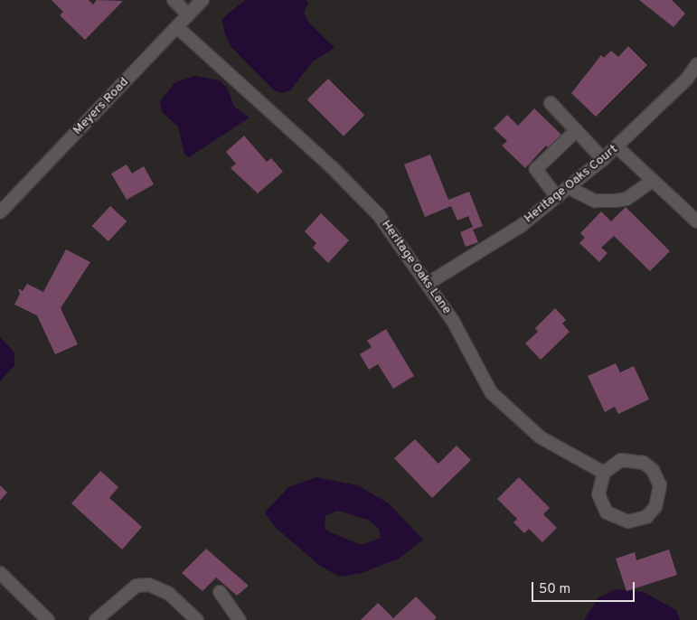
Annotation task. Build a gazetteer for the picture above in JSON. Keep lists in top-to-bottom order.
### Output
{
  "streets": {
    "street": ["Meyers Road", "Heritage Oaks Court", "Heritage Oaks Lane"]
  },
  "crossings": [
    ["Meyers Road", "Heritage Oaks Lane"],
    ["Heritage Oaks Court", "Heritage Oaks Lane"]
  ],
  "scale_bar": "50 m"
}
